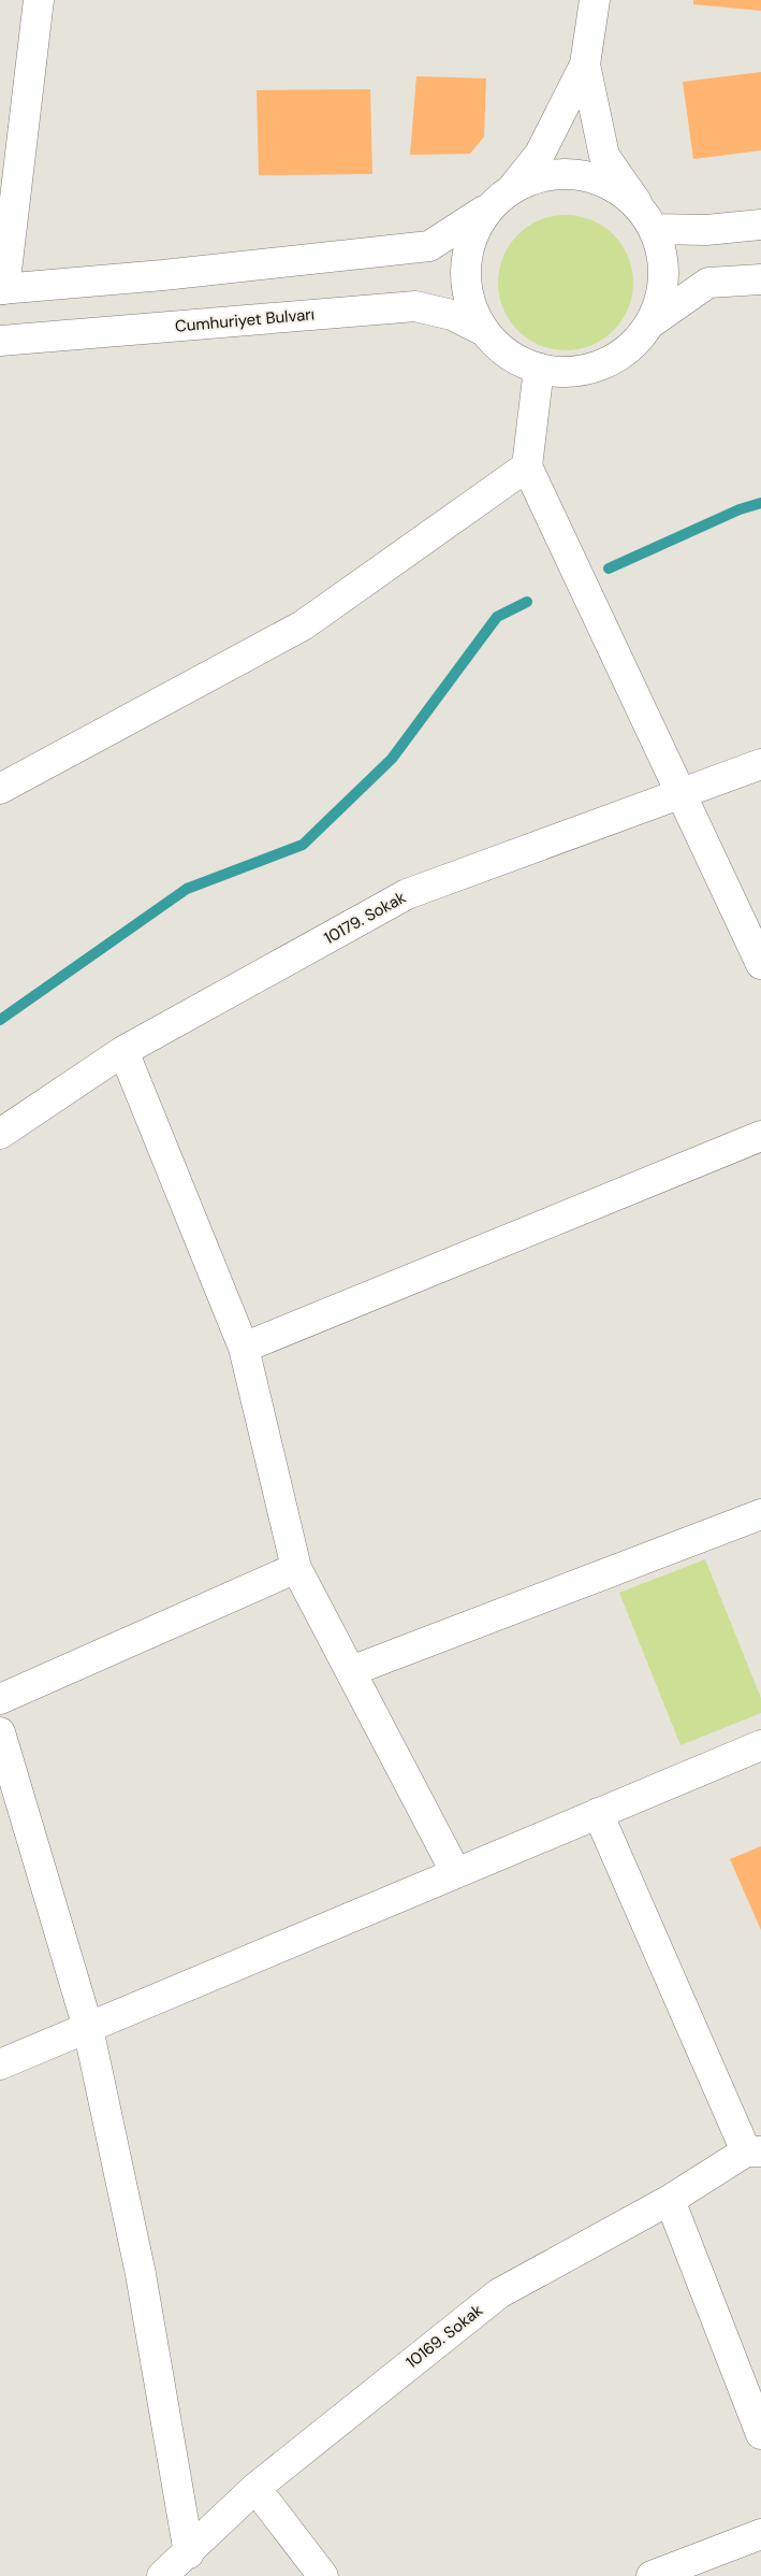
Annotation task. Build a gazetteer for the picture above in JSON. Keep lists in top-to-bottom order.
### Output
{
  "streets": {
    "street": ["Cumhuriyet Bulvarı", "10179. Sokak", "10169. Sokak"]
  }
}
